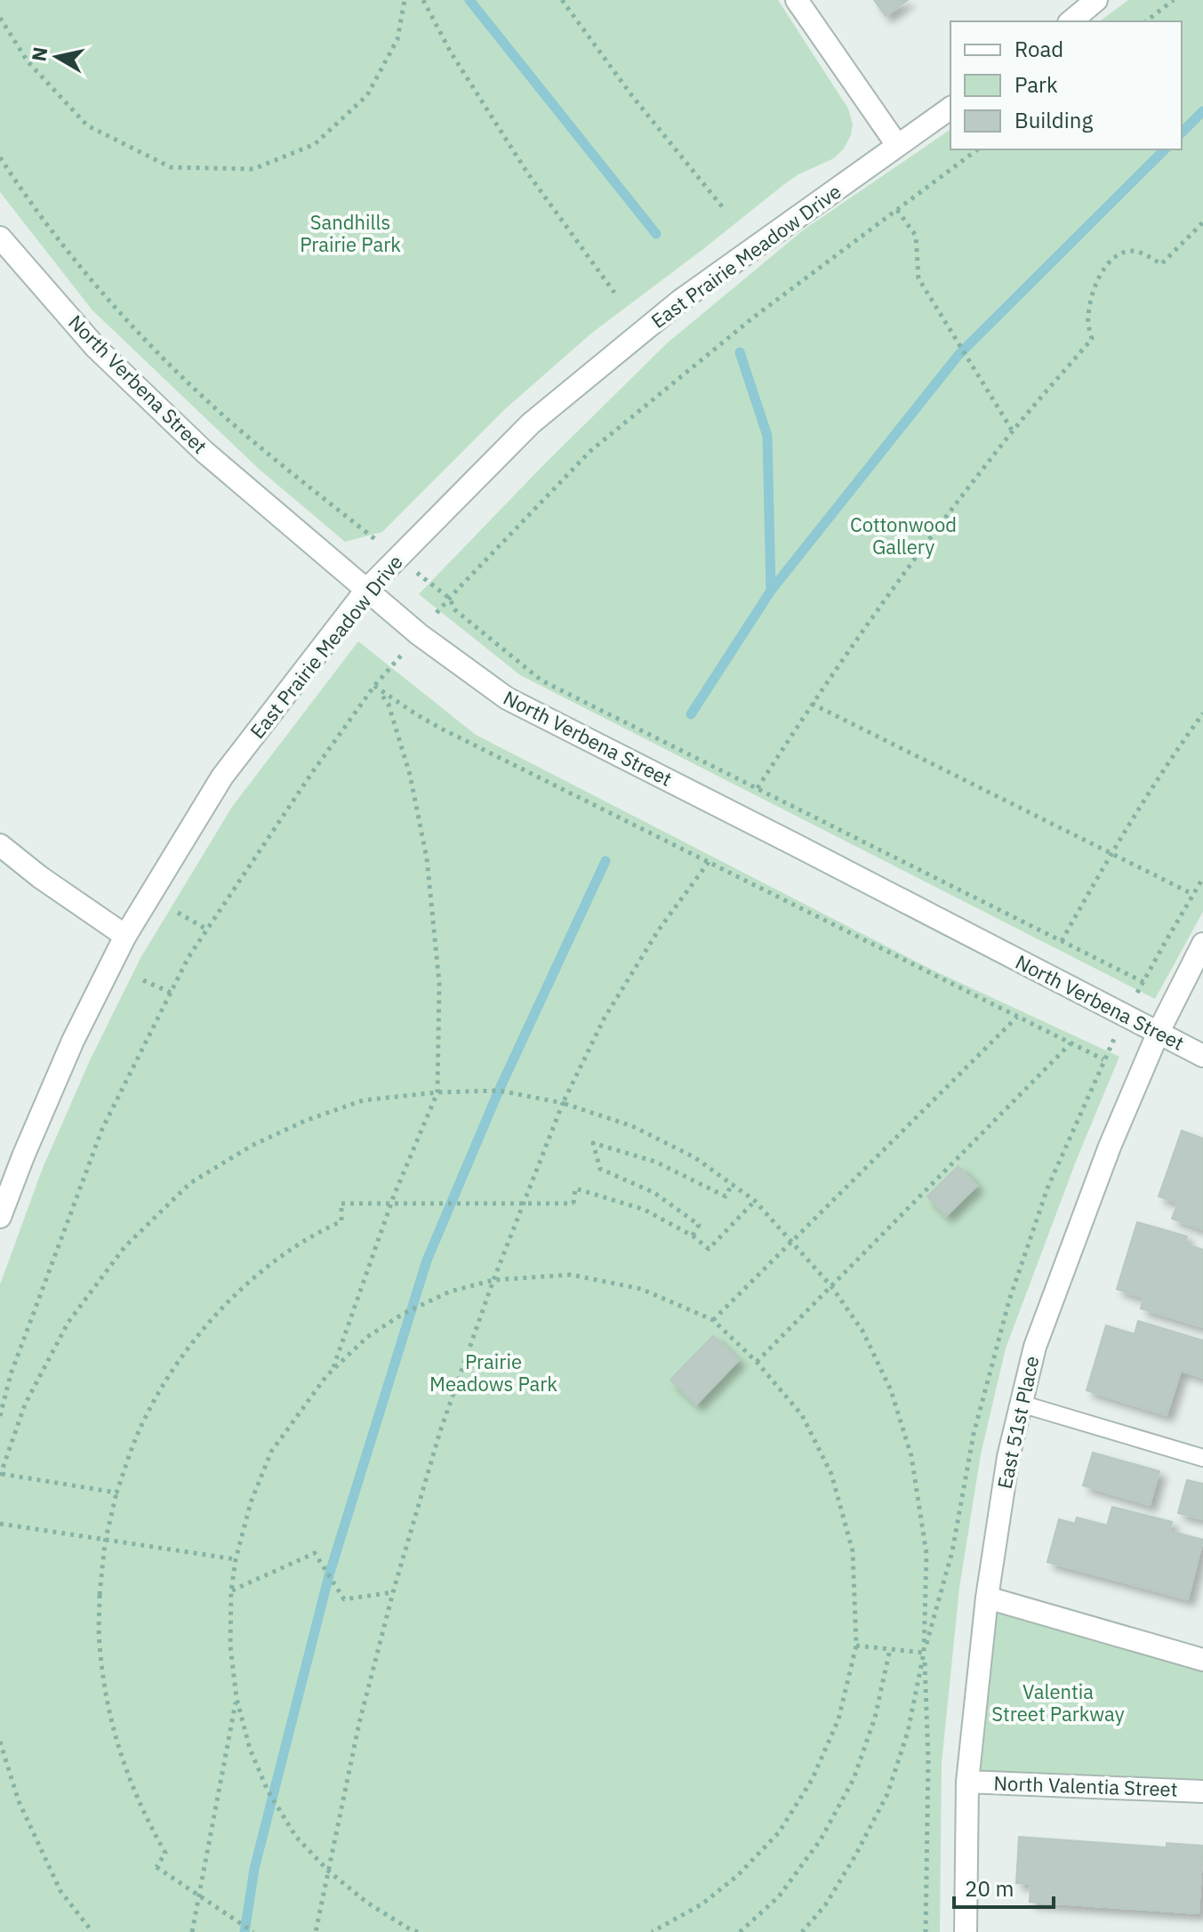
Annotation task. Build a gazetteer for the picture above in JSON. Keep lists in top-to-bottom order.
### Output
{
  "streets": {
    "street": [
      "East Prairie Meadow Drive",
      "North Verbena Street",
      "East 51st Place",
      "North Valentia Street"
    ]
  },
  "crossings": [
    ["East Prairie Meadow Drive", "North Verbena Street"],
    ["North Verbena Street", "East 51st Place"],
    ["East 51st Place", "North Valentia Street"]
  ],
  "parks": [
    "Sandhills Prairie Park",
    "Cottonwood Gallery",
    "Prairie Meadows Park",
    "Valentia Street Parkway"
  ],
  "legend": ["Road", "Park", "Building"],
  "scale_bar": "20 m",
  "north": "left"
}
